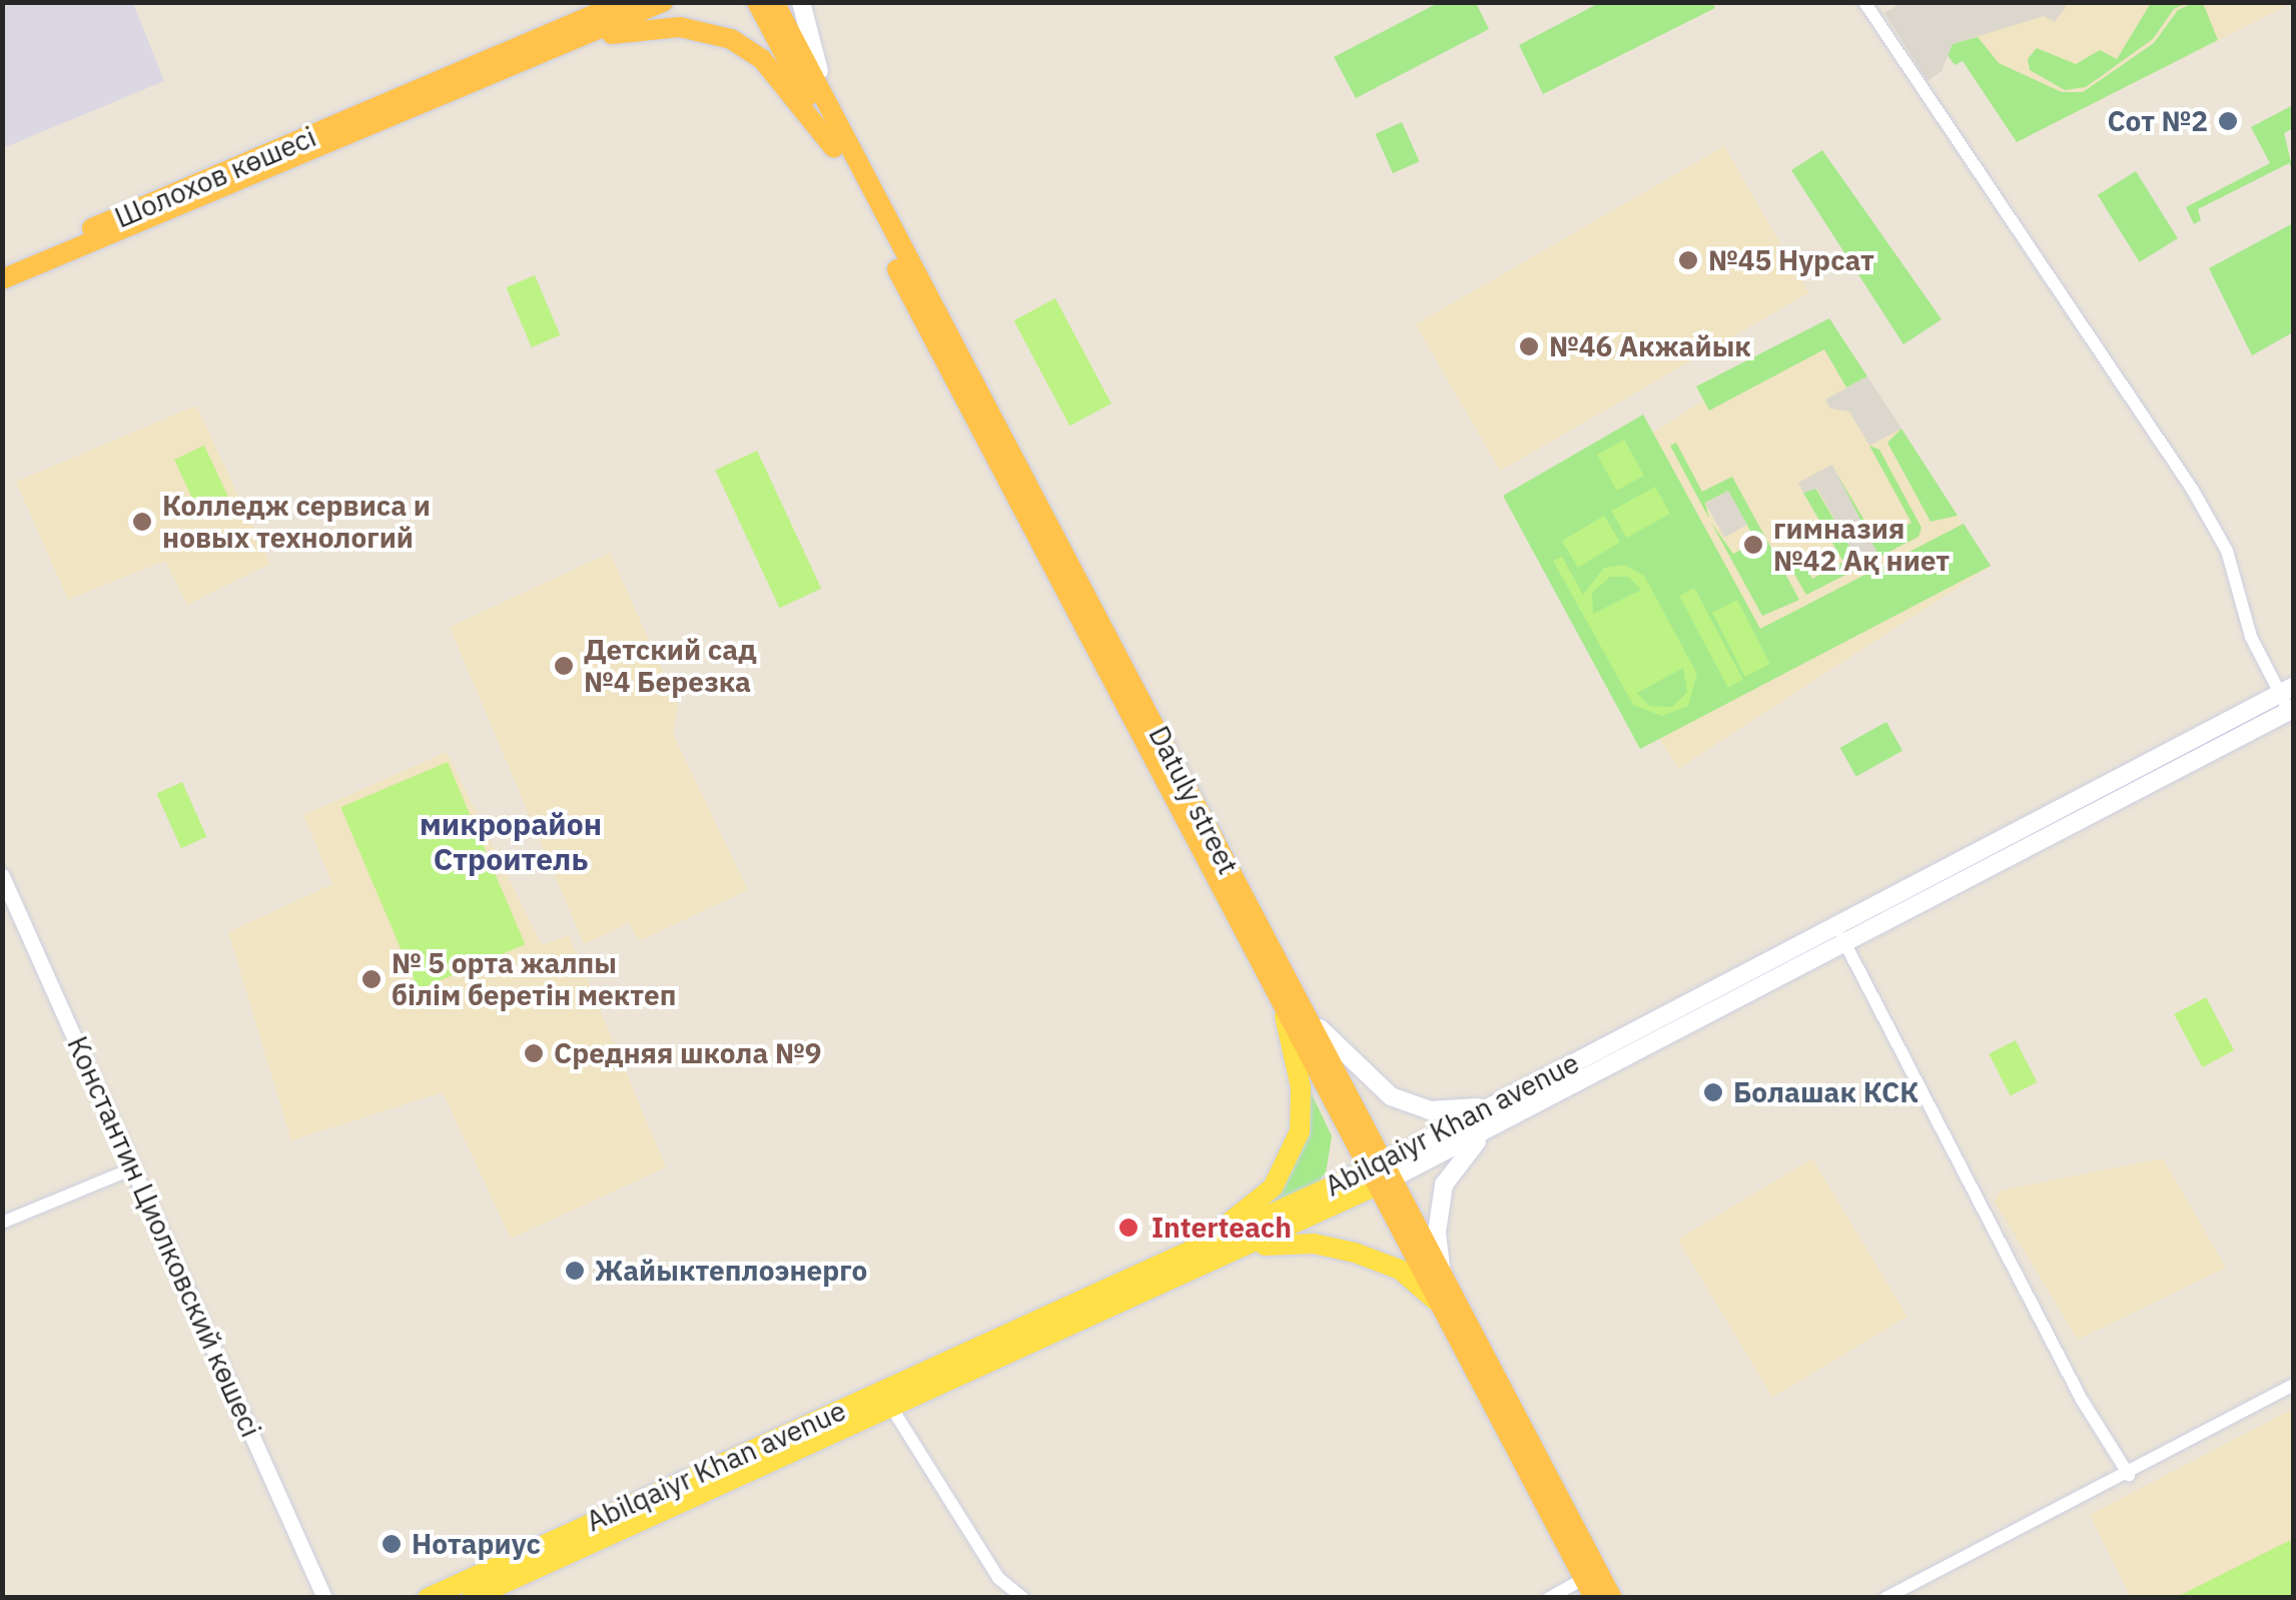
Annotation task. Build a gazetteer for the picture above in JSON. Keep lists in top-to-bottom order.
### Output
{
  "streets": {
    "highway": ["Шолохов көшесі", "Datuly street"],
    "main road": ["Abilqaiyr Khan avenue"],
    "street": ["Константин Циолковский көшесі"]
  },
  "crossings": [
    ["Datuly street", "Abilqaiyr Khan avenue"]
  ],
  "districts": ["микрорайон Строитель"],
  "places": [
    "Сот №2",
    "№45 Нурсат",
    "№46 Акжайык",
    "Колледж сервиса и новых технологий",
    "гимназия №42 Ақ ниет",
    "Детский сад №4 Березка",
    "№ 5 орта жалпы білім беретін мектеп",
    "Средняя школа №9",
    "Болашак КСК",
    "Interteach",
    "Жайыктеплоэнерго",
    "Нотариус"
  ]
}
